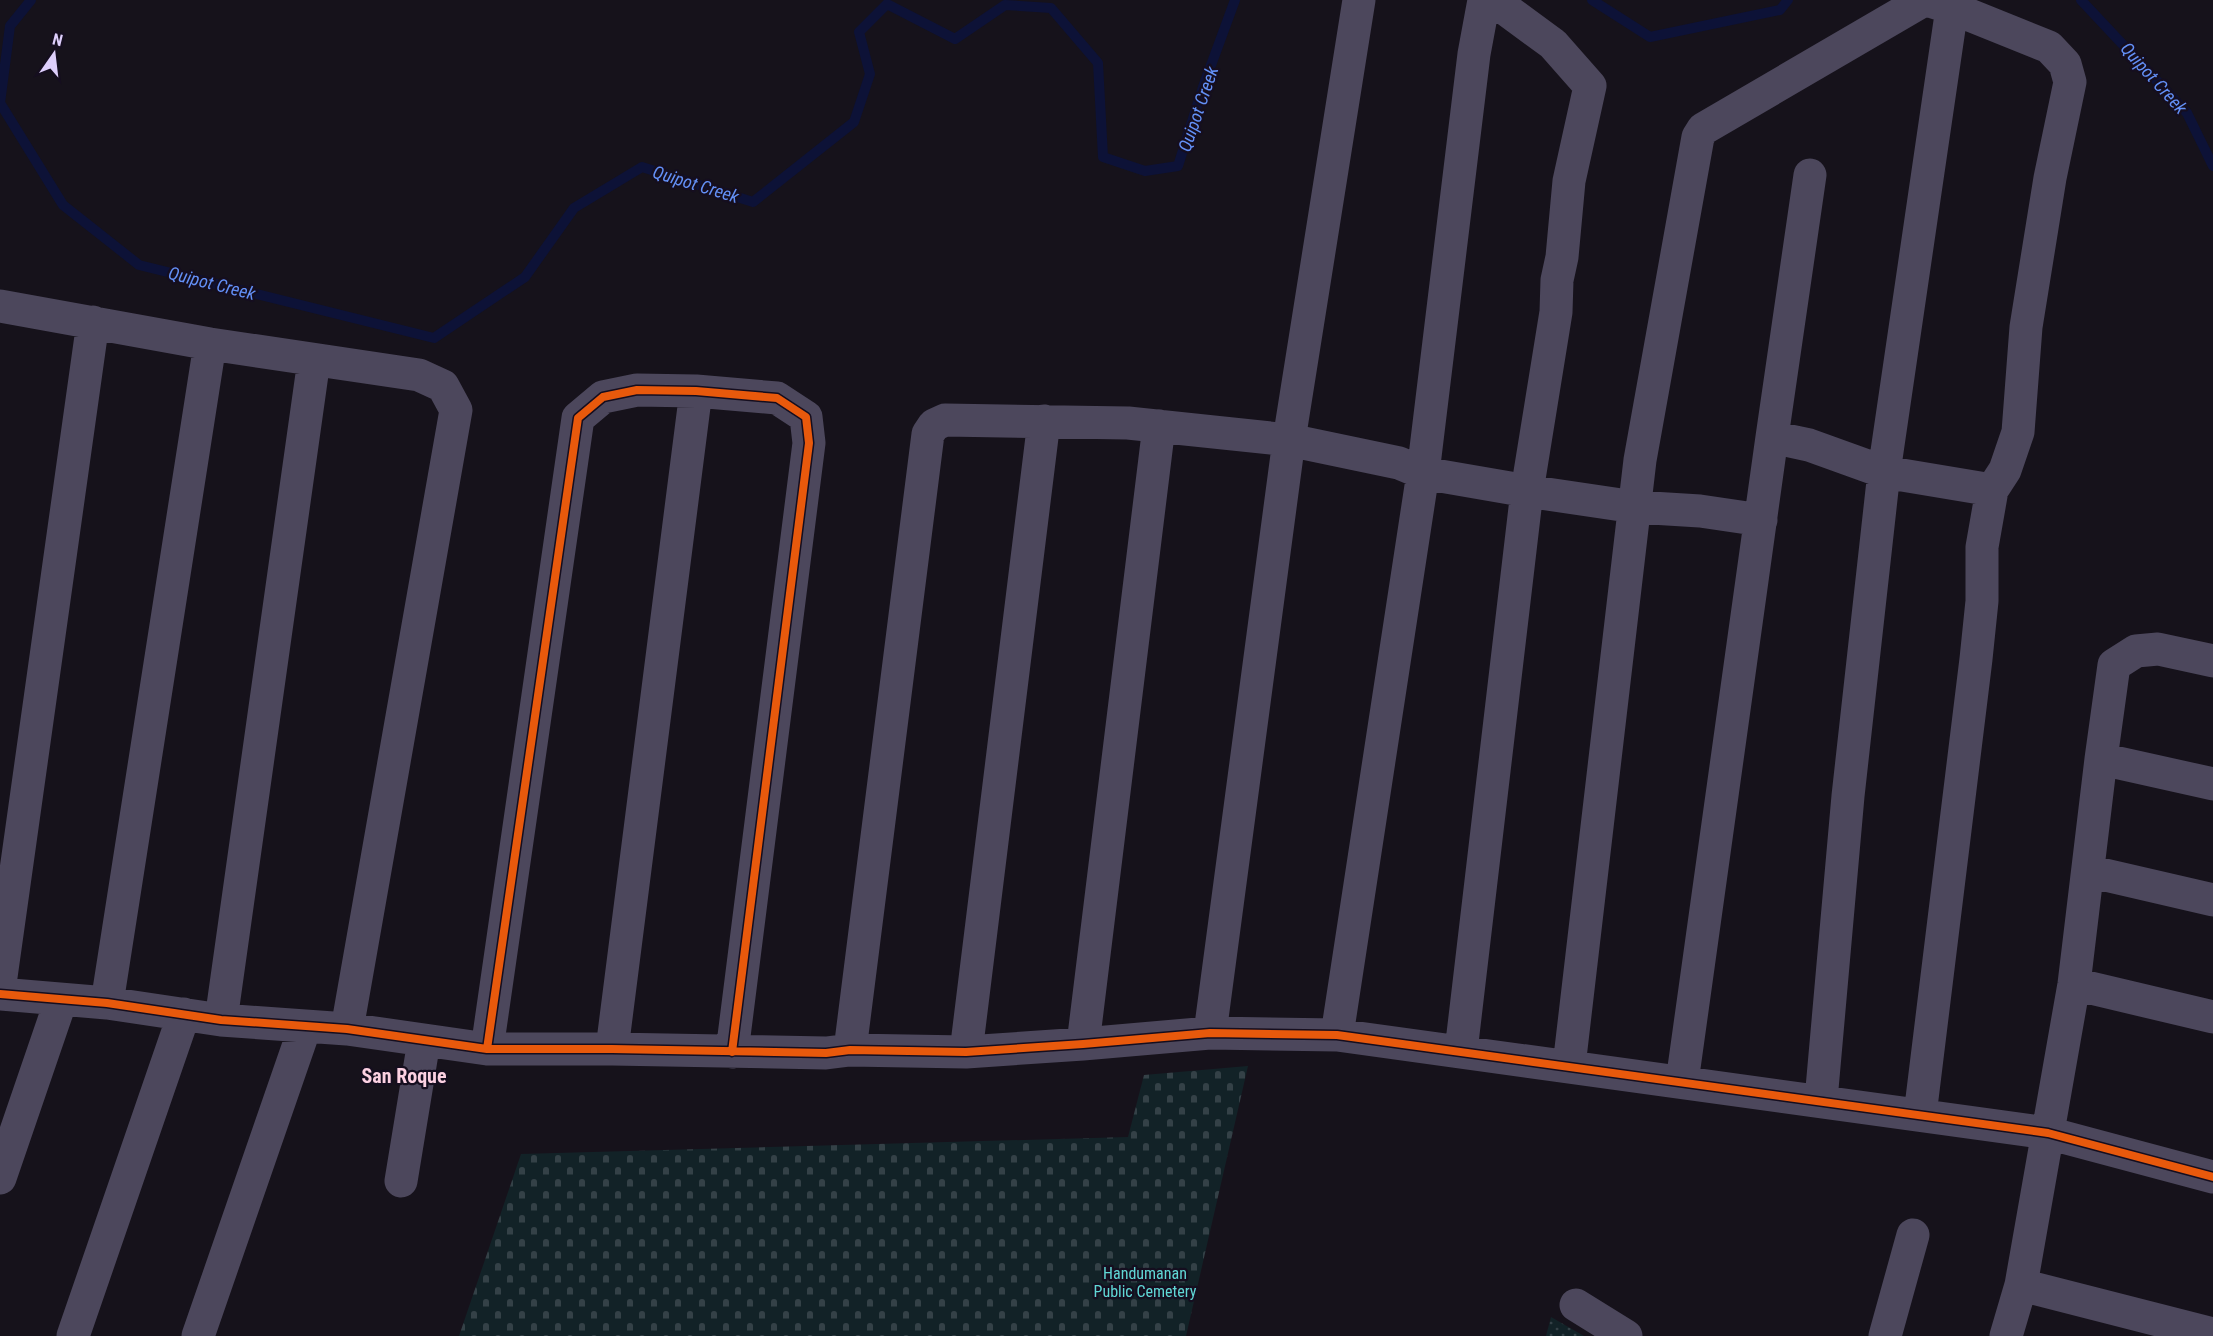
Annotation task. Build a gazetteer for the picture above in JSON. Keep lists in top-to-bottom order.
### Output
{
  "districts": ["San Roque"],
  "water": ["Quipot Creek"],
  "parks": ["Handumanan Public Cemetery"],
  "north": "top"
}
